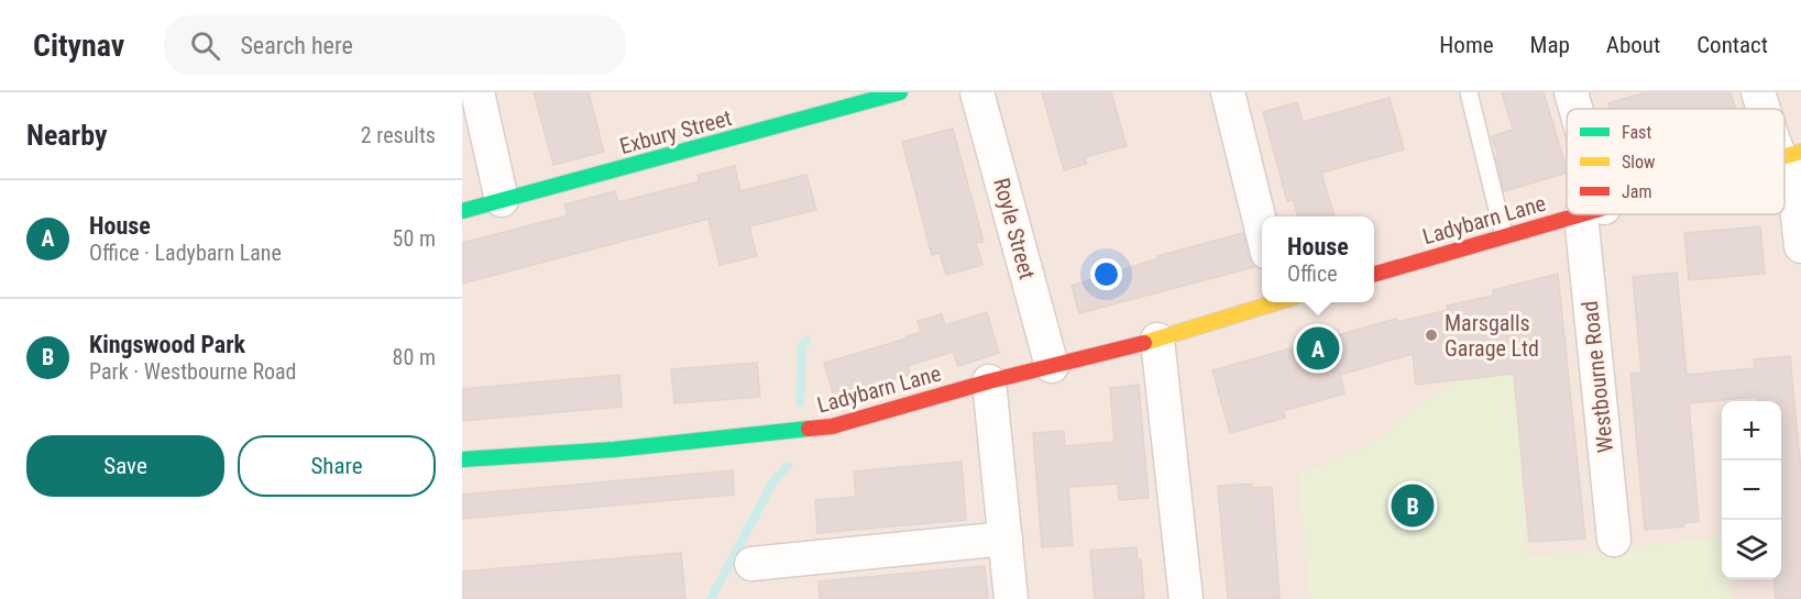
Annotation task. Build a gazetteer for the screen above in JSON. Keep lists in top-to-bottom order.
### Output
{
  "streets": {
    "street": [
      "Exbury Street",
      "Ladybarn Lane",
      "Royle Street",
      "Westbourne Road"
    ]
  },
  "crossings": [
    ["Ladybarn Lane", "Royle Street"]
  ],
  "places": ["Marsgalls Garage Ltd"],
  "legend": ["Fast", "Slow", "Jam"],
  "page": {
    "header": "Citynav",
    "search": "Search here",
    "nav": [
      "Home",
      "Map",
      "About",
      "Contact"
    ],
    "heading": ["Nearby", "2 results"],
    "list": [
      {
        "mark": "A",
        "name": "House",
        "note": "Office · Ladybarn Lane",
        "value": "50 m"
      },
      {
        "mark": "B",
        "name": "Kingswood Park",
        "note": "Park · Westbourne Road",
        "value": "80 m"
      }
    ],
    "popup": ["House", "Office"],
    "pins": ["A", "B"],
    "map_buttons": ["+", "−"],
    "buttons": ["Save", "Share"]
  }
}
